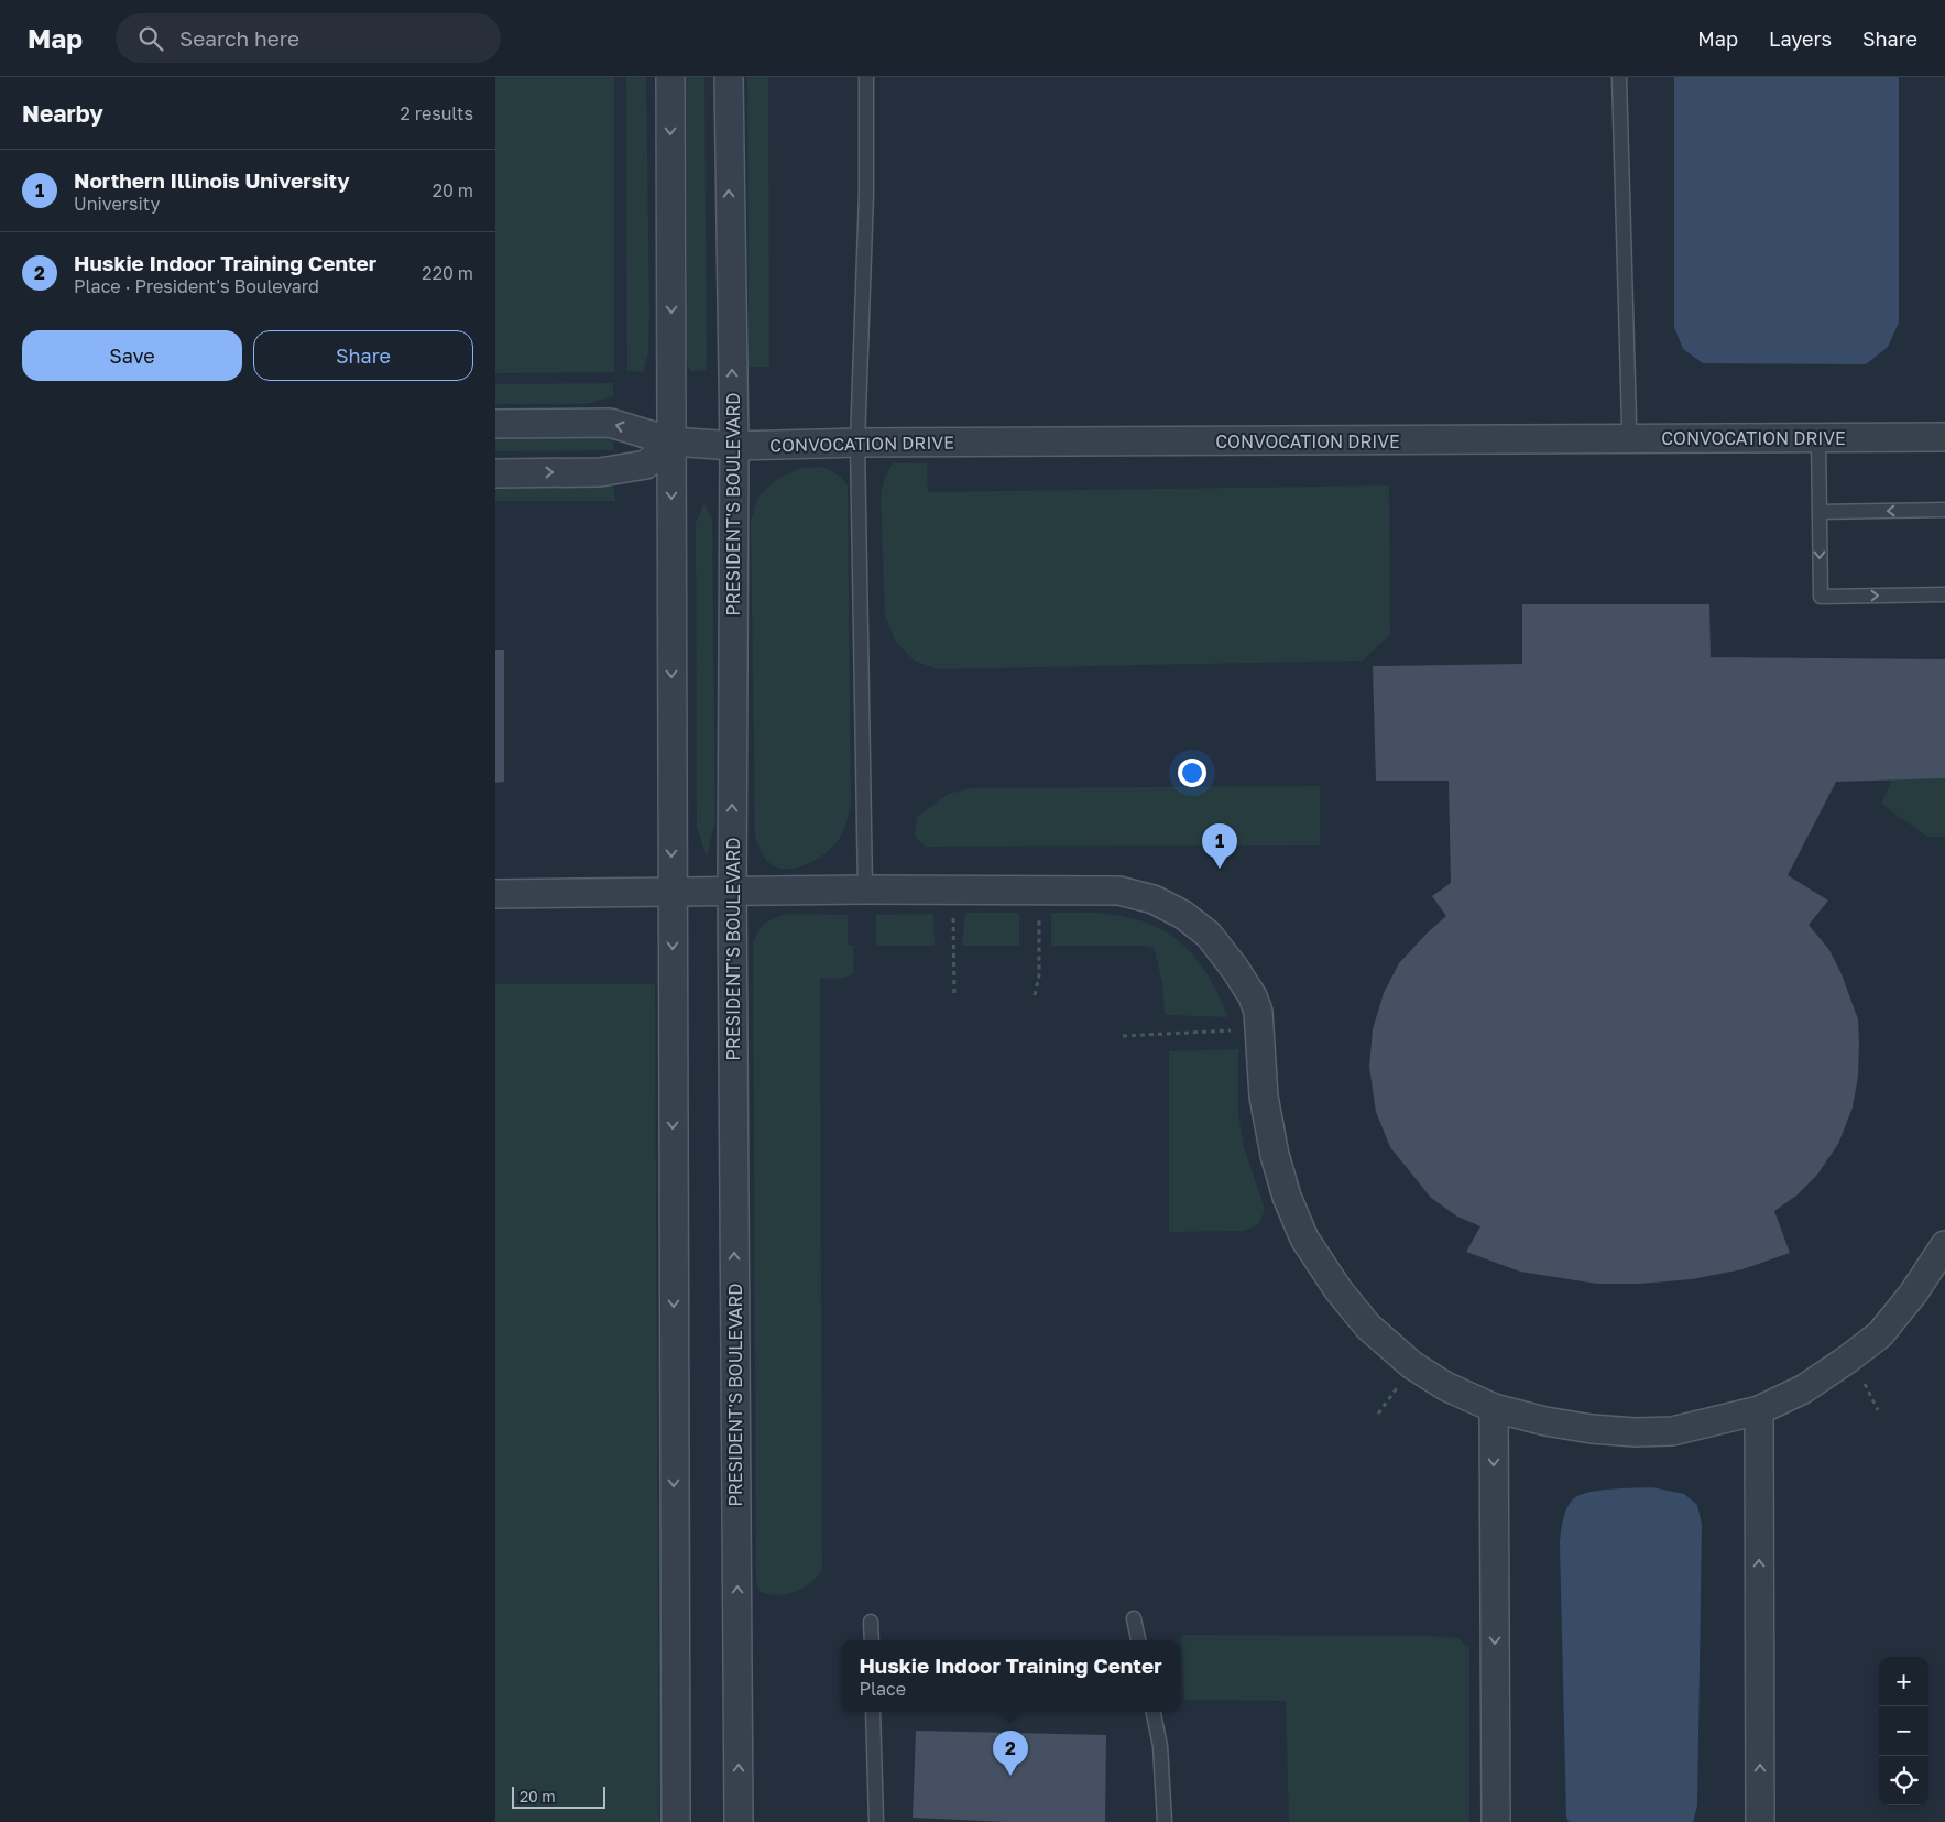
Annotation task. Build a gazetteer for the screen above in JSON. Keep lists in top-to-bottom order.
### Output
{
  "streets": {
    "street": ["CONVOCATION DRIVE", "PRESIDENT'S BOULEVARD"]
  },
  "crossings": [
    ["CONVOCATION DRIVE", "PRESIDENT'S BOULEVARD"]
  ],
  "scale_bar": "20 m",
  "page": {
    "header": "Map",
    "search": "Search here",
    "nav": ["Map", "Layers", "Share"],
    "heading": ["Nearby", "2 results"],
    "list": [
      {
        "mark": "1",
        "name": "Northern Illinois University",
        "note": "University",
        "value": "20 m"
      },
      {
        "mark": "2",
        "name": "Huskie Indoor Training Center",
        "note": "Place · President's Boulevard",
        "value": "220 m"
      }
    ],
    "buttons": ["Save", "Share"],
    "pins": ["1", "2"],
    "popup": ["Huskie Indoor Training Center", "Place"],
    "map_buttons": ["+", "−"],
    "scale": "20 m"
  }
}
